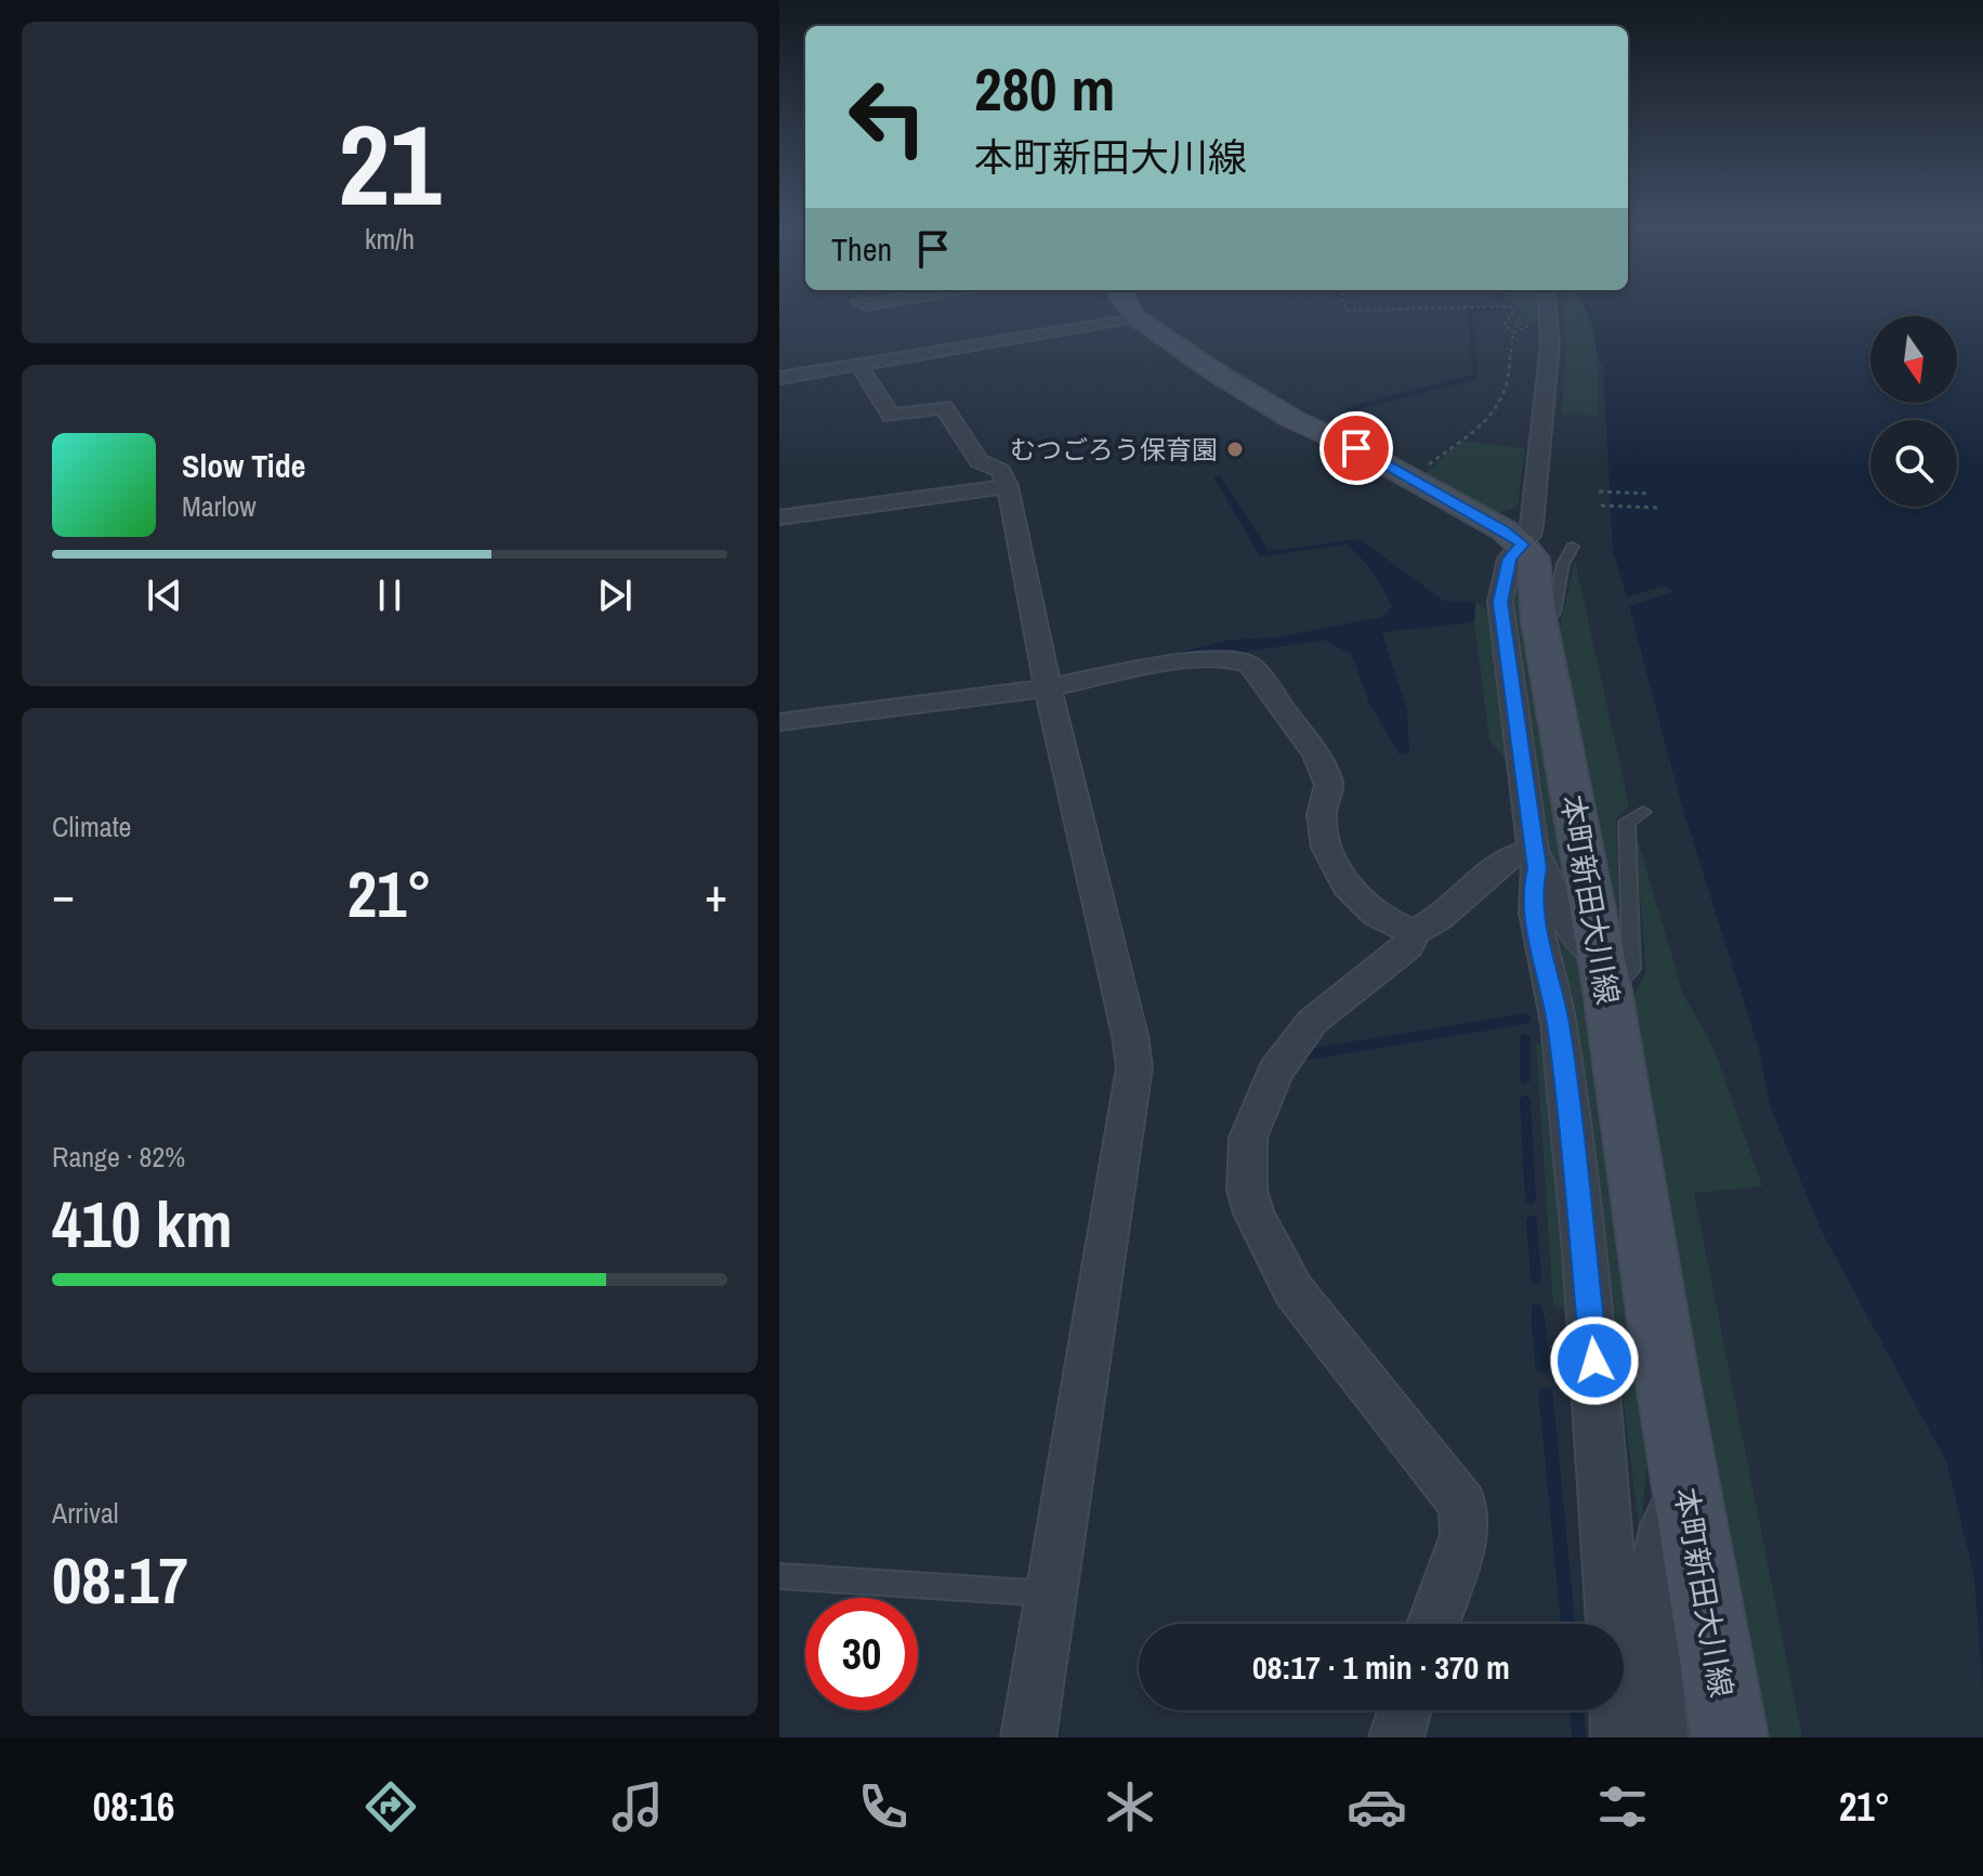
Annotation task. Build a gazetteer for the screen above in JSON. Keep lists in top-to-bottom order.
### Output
{
  "streets": {
    "main road": ["本町新田大川線"]
  },
  "places": ["むつごろう保育園"],
  "north": "bottom",
  "page": {
    "tile": [
      ["21", "km/h"],
      "Climate",
      ["Range · 82%", "410 km"],
      ["Arrival", "08:17"]
    ],
    "turn": ["280 m", "本町新田大川線"],
    "then": "Then",
    "song": ["Slow Tide", "Marlow"],
    "heat": ["−", "21°", "+"],
    "limit": "30",
    "trip": "08:17 · 1 min · 370 m",
    "tabs": ["08:16", "21°"]
  }
}
